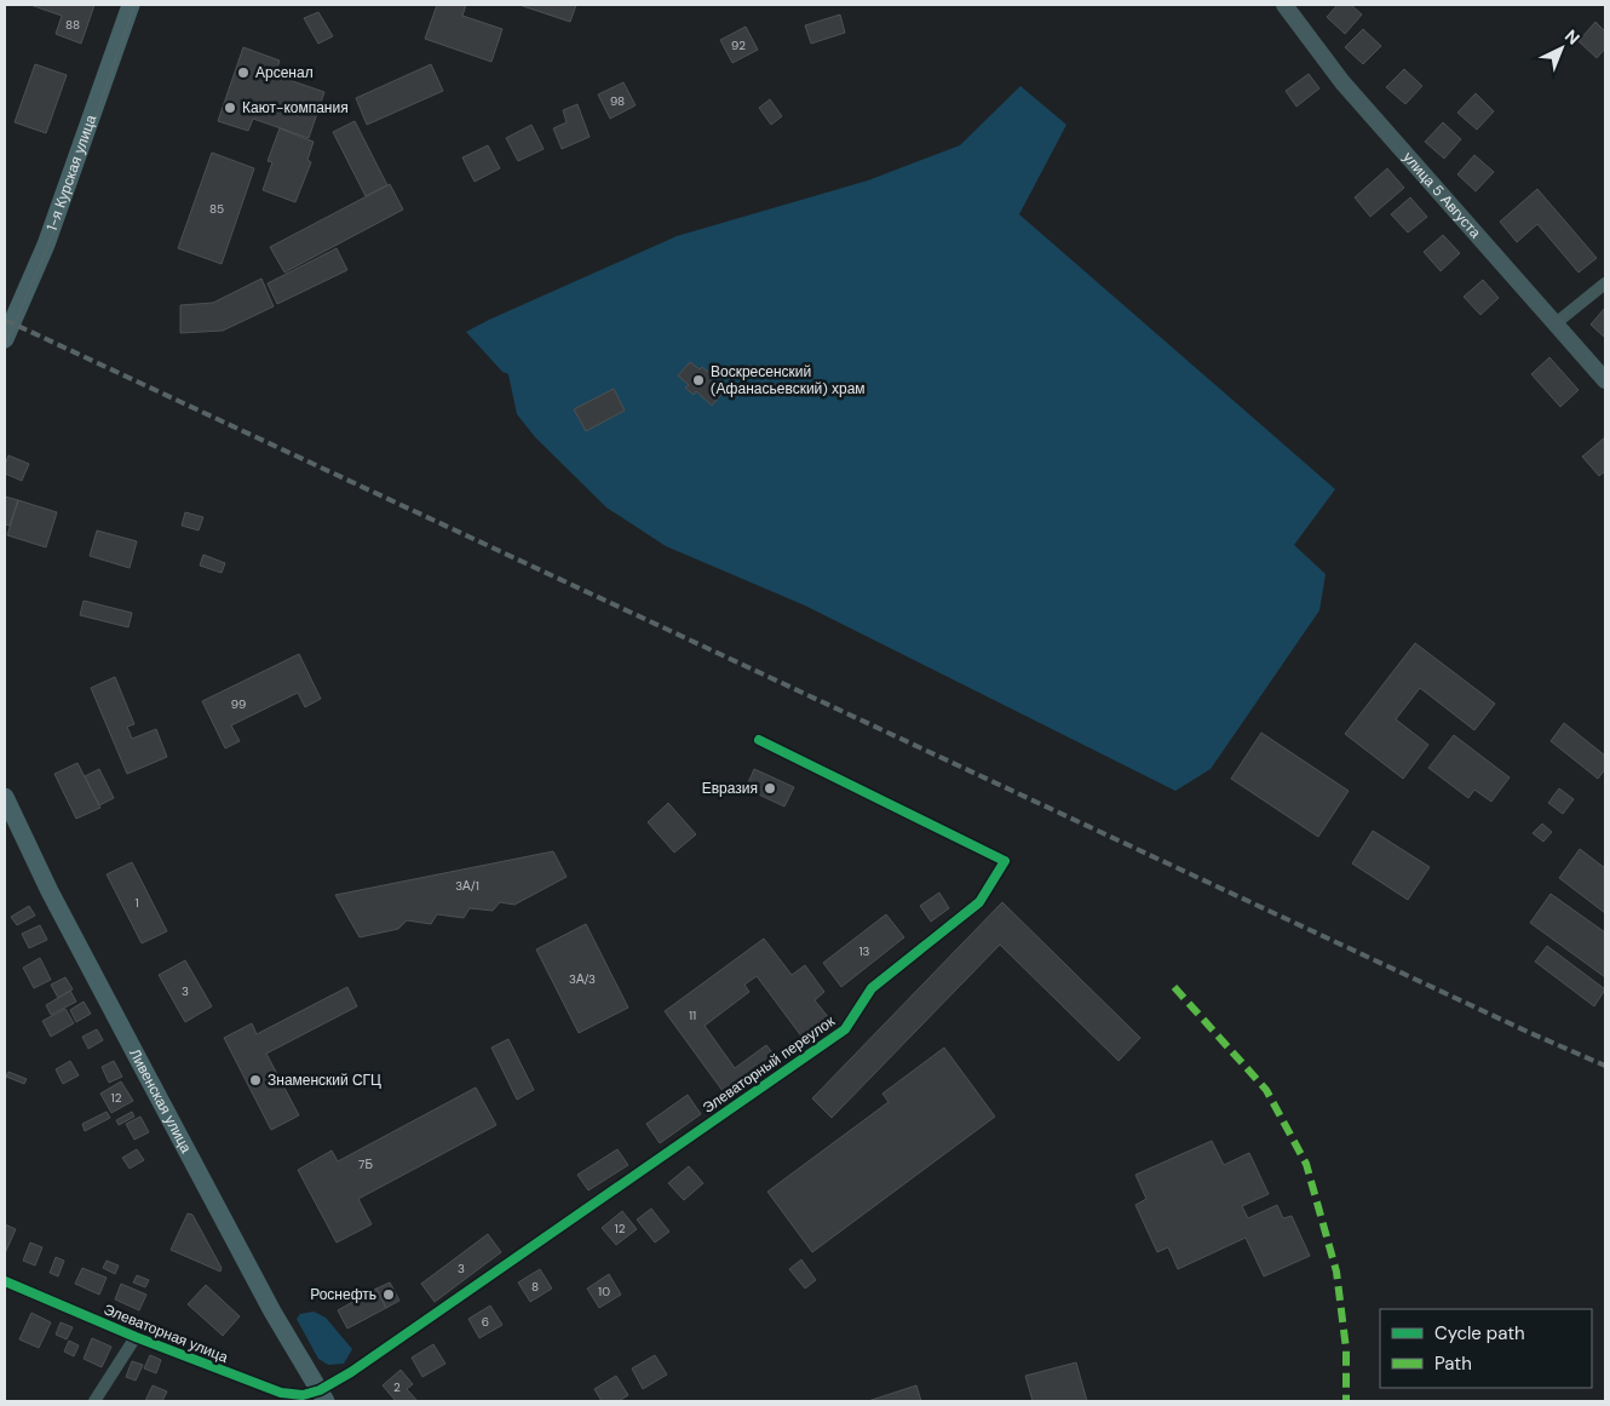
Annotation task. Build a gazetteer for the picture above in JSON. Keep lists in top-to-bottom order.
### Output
{
  "streets": {
    "main road": ["1-я Курская улица", "улица 5 Августа", "Ливенская улица"],
    "street": ["Элеваторный переулок", "Элеваторная улица"]
  },
  "crossings": [
    ["Элеваторный переулок", "Ливенская улица"],
    ["Элеваторный переулок", "Элеваторная улица"],
    ["Ливенская улица", "Элеваторная улица"]
  ],
  "places": [
    "Арсенал",
    "Кают-компания",
    "Воскресенский (Афанасьевский) храм",
    "Евразия",
    "Знаменский СГЦ",
    "Роснефть"
  ],
  "house_numbers": [
    "88",
    "92",
    "98",
    "85",
    "99",
    "3А/1",
    "1",
    "13",
    "3А/3",
    "3",
    "11",
    "12",
    "7Б",
    "12",
    "3",
    "8",
    "10",
    "6",
    "2"
  ],
  "legend": ["Cycle path", "Path"],
  "north": "top right"
}
